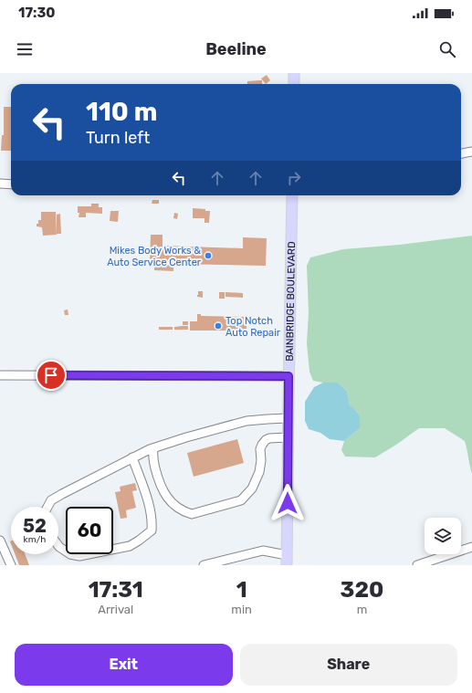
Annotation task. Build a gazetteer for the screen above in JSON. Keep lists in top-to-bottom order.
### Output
{
  "streets": {
    "main road": ["BAINBRIDGE BOULEVARD"]
  },
  "places": ["Mikes Body Works & Auto Service Center", "Top Notch Auto Repair"],
  "page": {
    "status": "17:30",
    "header": "Beeline",
    "turn": ["110 m", "Turn left"],
    "speed": "52 km/h",
    "limit": "60",
    "eta": [
      "17:31",
      "Arrival",
      "1",
      "min",
      "320",
      "m"
    ],
    "buttons": ["Exit", "Share"]
  }
}
